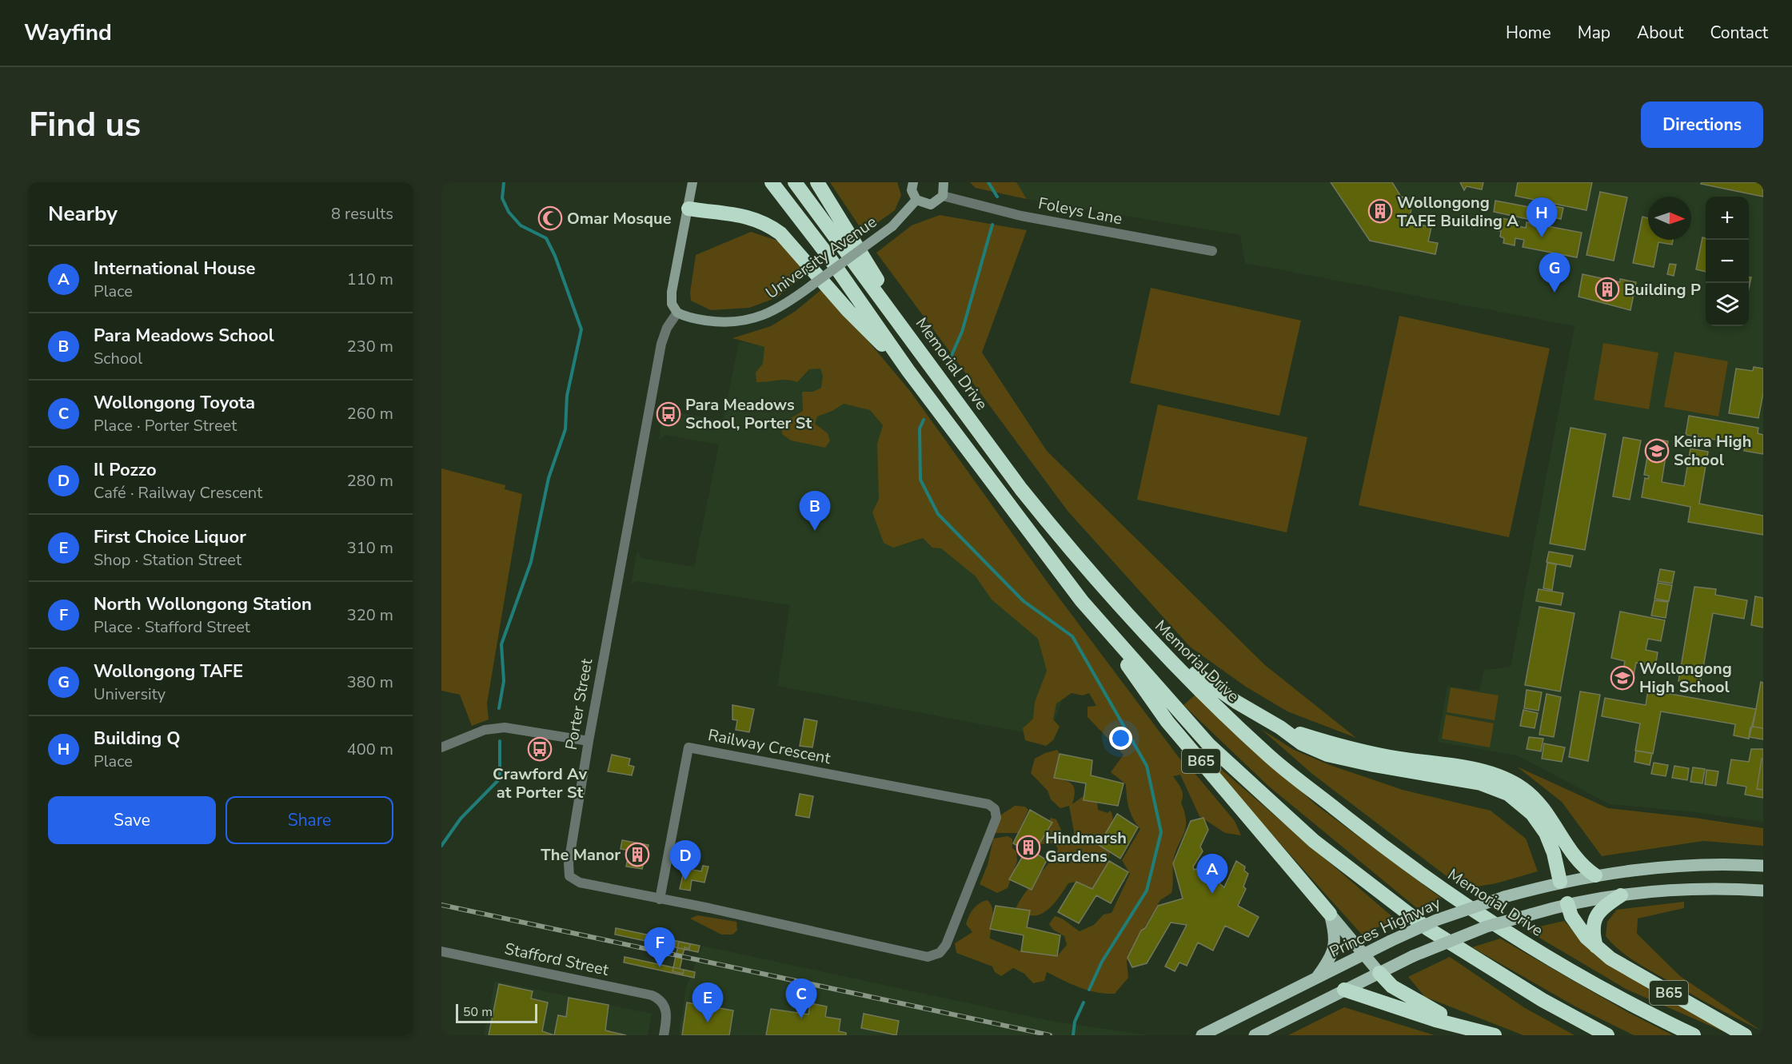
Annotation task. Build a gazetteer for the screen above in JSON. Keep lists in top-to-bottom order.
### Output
{
  "streets": {
    "highway": ["Memorial Drive", "B65"],
    "main road": ["University Avenue", "Princes Highway"],
    "street": [
      "Foleys Lane",
      "Porter Street",
      "Railway Crescent",
      "Stafford Street"
    ]
  },
  "crossings": [
    ["University Avenue", "Porter Street"],
    ["Memorial Drive", "B65"],
    ["Porter Street", "Railway Crescent"],
    ["B65", "Princes Highway"]
  ],
  "places": {
    "building": [
      "Wollongong TAFE Building A",
      "Building P",
      "Hindmarsh Gardens",
      "The Manor"
    ],
    "mosque": ["Omar Mosque"],
    "bus stop": ["Para Meadows School, Porter St", "Crawford Av at Porter St"],
    "school or university": ["Keira High School", "Wollongong High School"]
  },
  "scale_bar": "50 m",
  "north": "right",
  "page": {
    "header": "Wayfind",
    "nav": [
      "Home",
      "Map",
      "About",
      "Contact"
    ],
    "buttons": [
      "Directions",
      ["Save", "Share"]
    ],
    "title": "Find us",
    "heading": ["Nearby", "8 results"],
    "map_buttons": ["+", "−"],
    "pins": [
      "H",
      "G",
      "B",
      "D",
      "A",
      "F",
      "C",
      "E"
    ],
    "list": [
      {
        "mark": "A",
        "name": "International House",
        "note": "Place",
        "value": "110 m"
      },
      {
        "mark": "B",
        "name": "Para Meadows School",
        "note": "School",
        "value": "230 m"
      },
      {
        "mark": "C",
        "name": "Wollongong Toyota",
        "note": "Place · Porter Street",
        "value": "260 m"
      },
      {
        "mark": "D",
        "name": "Il Pozzo",
        "note": "Café · Railway Crescent",
        "value": "280 m"
      },
      {
        "mark": "E",
        "name": "First Choice Liquor",
        "note": "Shop · Station Street",
        "value": "310 m"
      },
      {
        "mark": "F",
        "name": "North Wollongong Station",
        "note": "Place · Stafford Street",
        "value": "320 m"
      },
      {
        "mark": "G",
        "name": "Wollongong TAFE",
        "note": "University",
        "value": "380 m"
      },
      {
        "mark": "H",
        "name": "Building Q",
        "note": "Place",
        "value": "400 m"
      }
    ],
    "scale": "50 m"
  }
}
